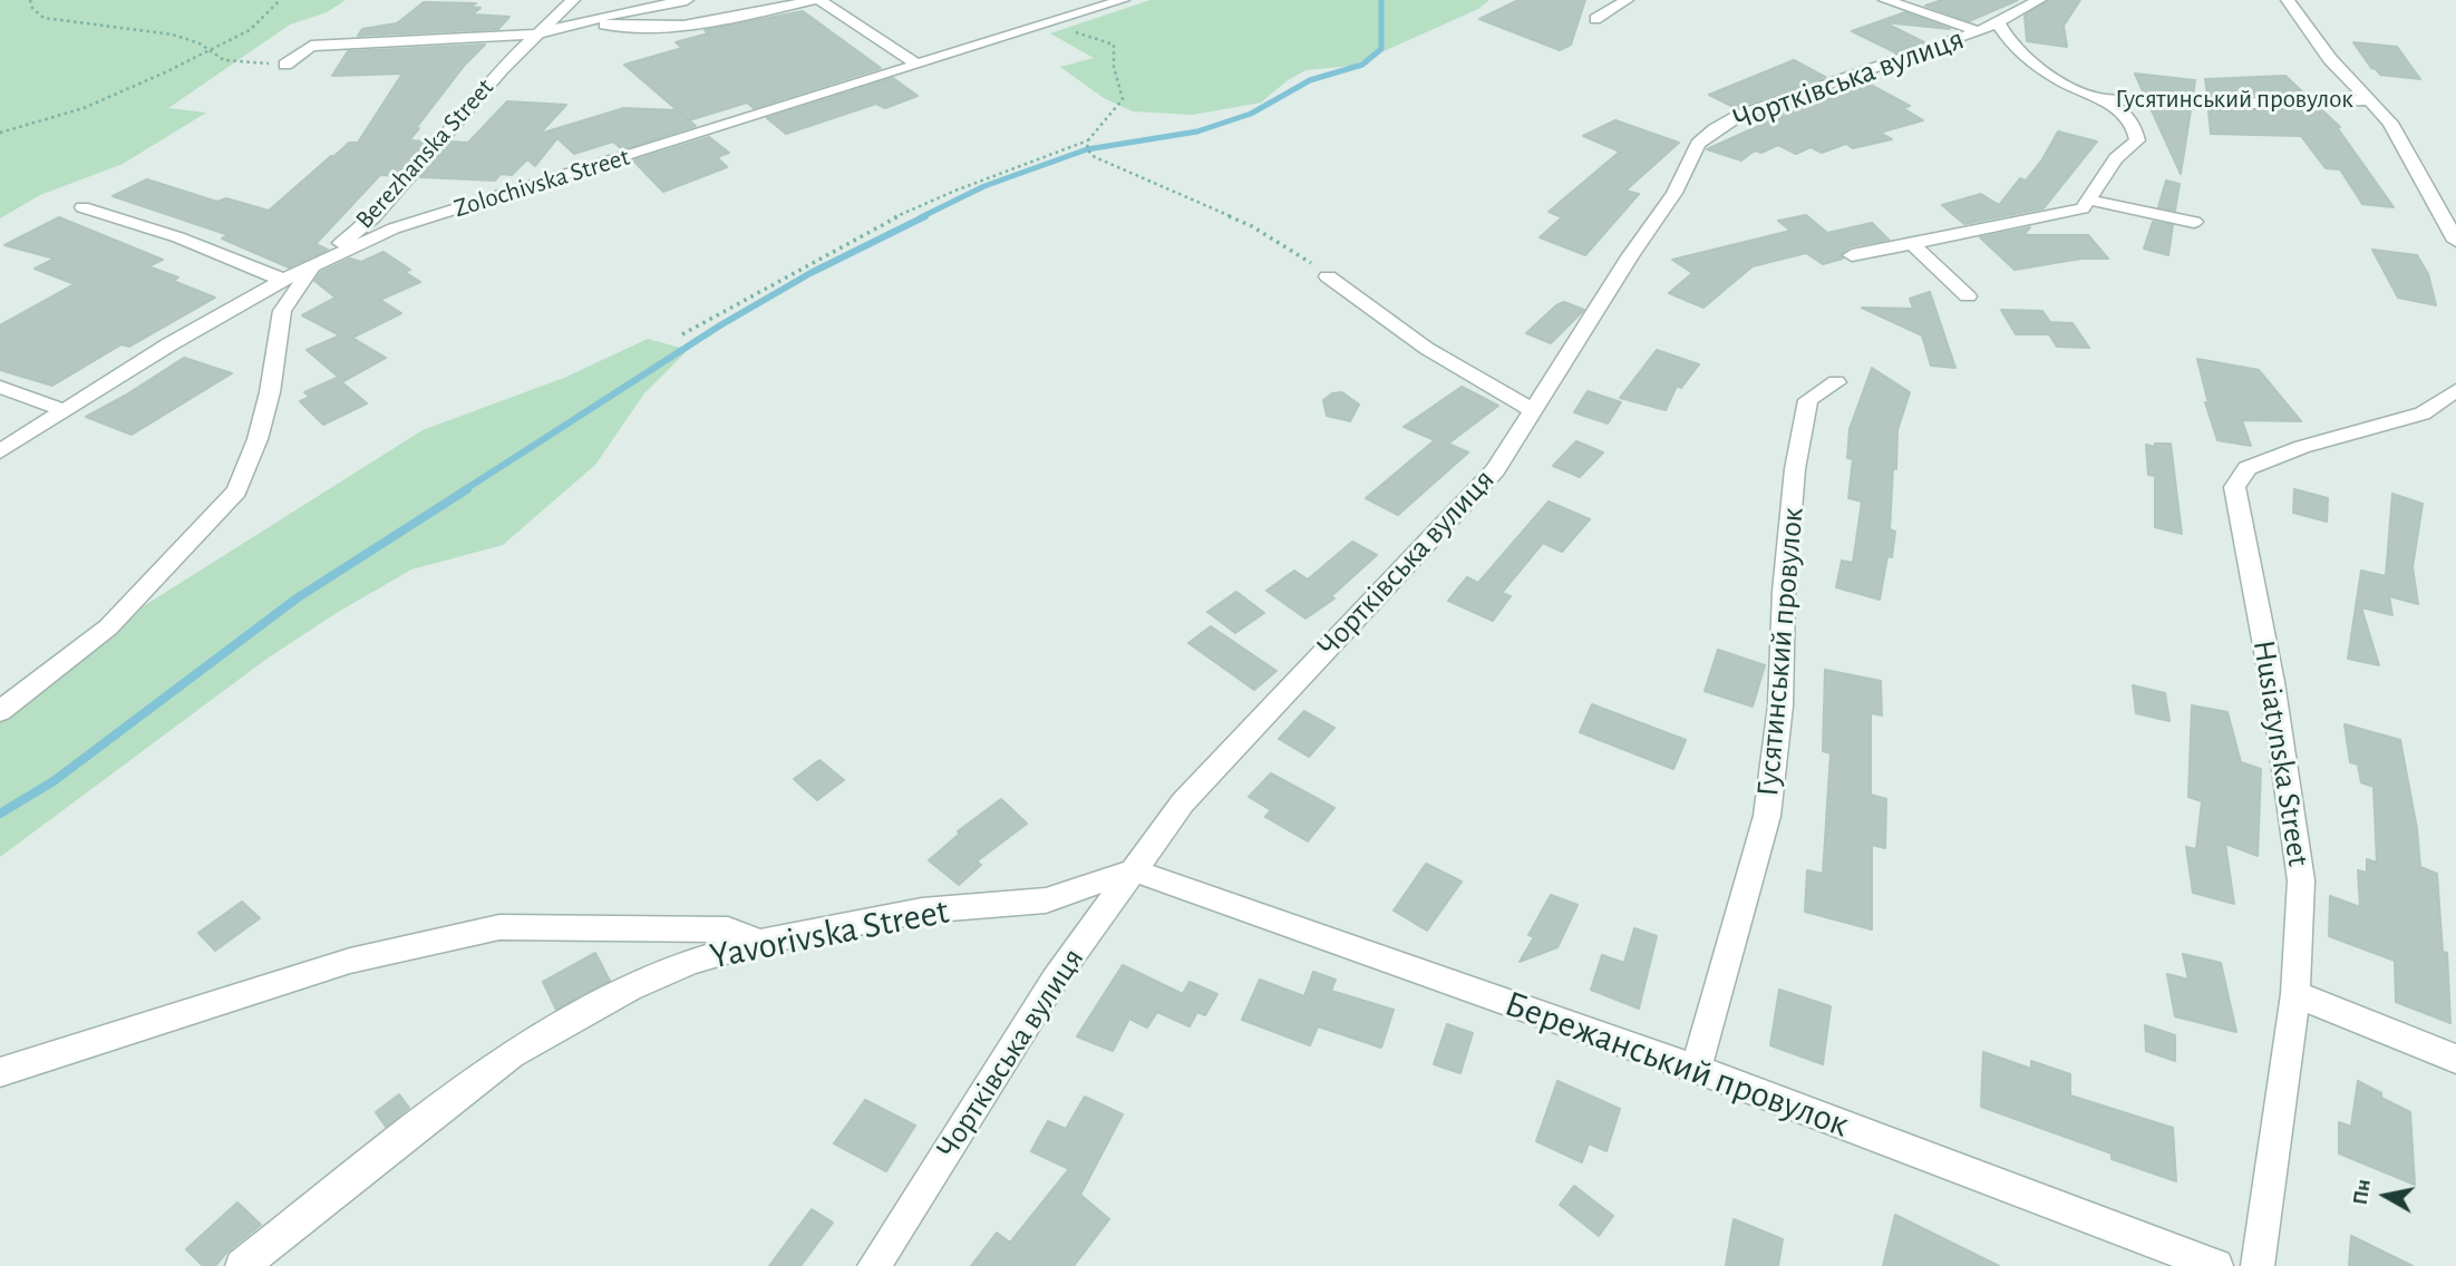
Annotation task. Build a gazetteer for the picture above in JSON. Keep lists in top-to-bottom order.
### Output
{
  "streets": {
    "street": [
      "Чортківська вулиця",
      "Гусятинський провулок",
      "Berezhanska Street",
      "Zolochivska Street",
      "Husiatynska Street",
      "Yavorivska Street",
      "Бережанський провулок"
    ]
  },
  "crossings": [
    ["Чортківська вулиця", "Гусятинський провулок"],
    ["Чортківська вулиця", "Yavorivska Street"],
    ["Чортківська вулиця", "Бережанський провулок"],
    ["Гусятинський провулок", "Бережанський провулок"],
    ["Berezhanska Street", "Zolochivska Street"],
    ["Yavorivska Street", "Бережанський провулок"]
  ],
  "north": "left"
}
